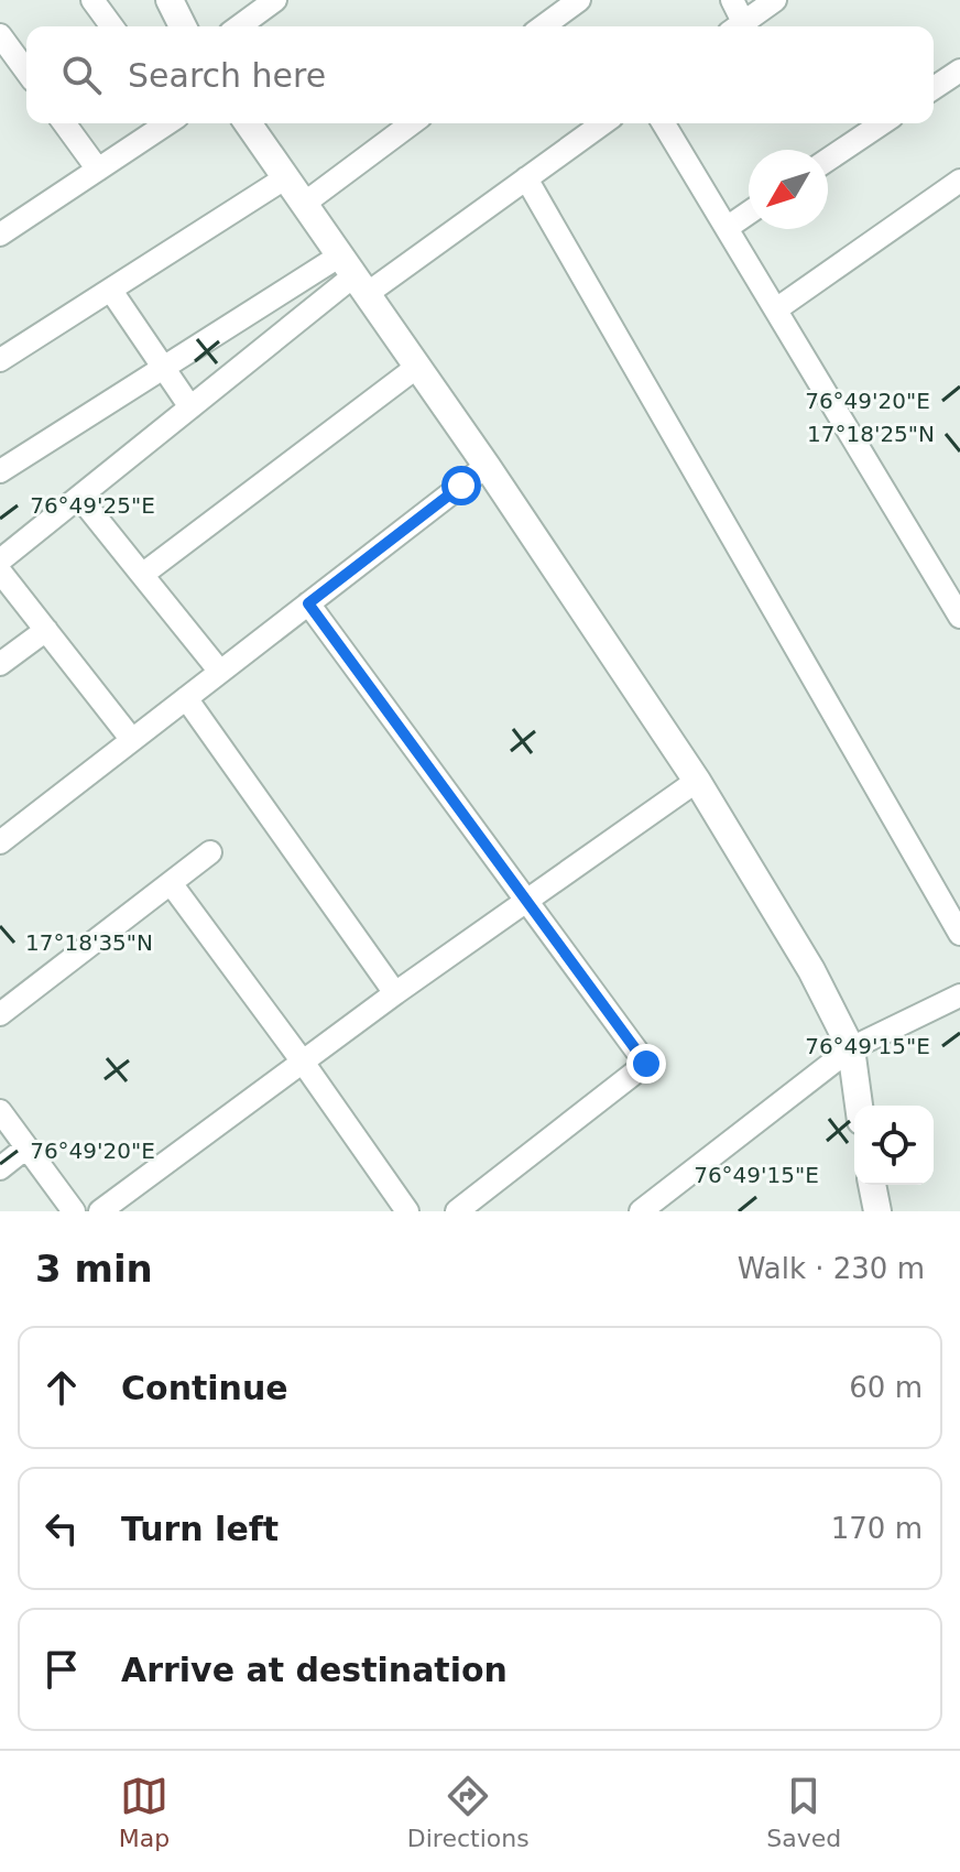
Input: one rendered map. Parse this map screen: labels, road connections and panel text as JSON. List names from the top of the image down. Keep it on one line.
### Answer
{"north":"bottom left","page":{"search":"Search here","heading":["3 min","Walk · 230 m"],"list":[["Continue","60 m"],["Turn left","170 m"],"Arrive at destination"],"nav":["Map","Directions","Saved"]},"coordinates":["76°49'20\"E","17°18'25\"N","76°49'25\"E","17°18'35\"N","76°49'15\"E"]}
